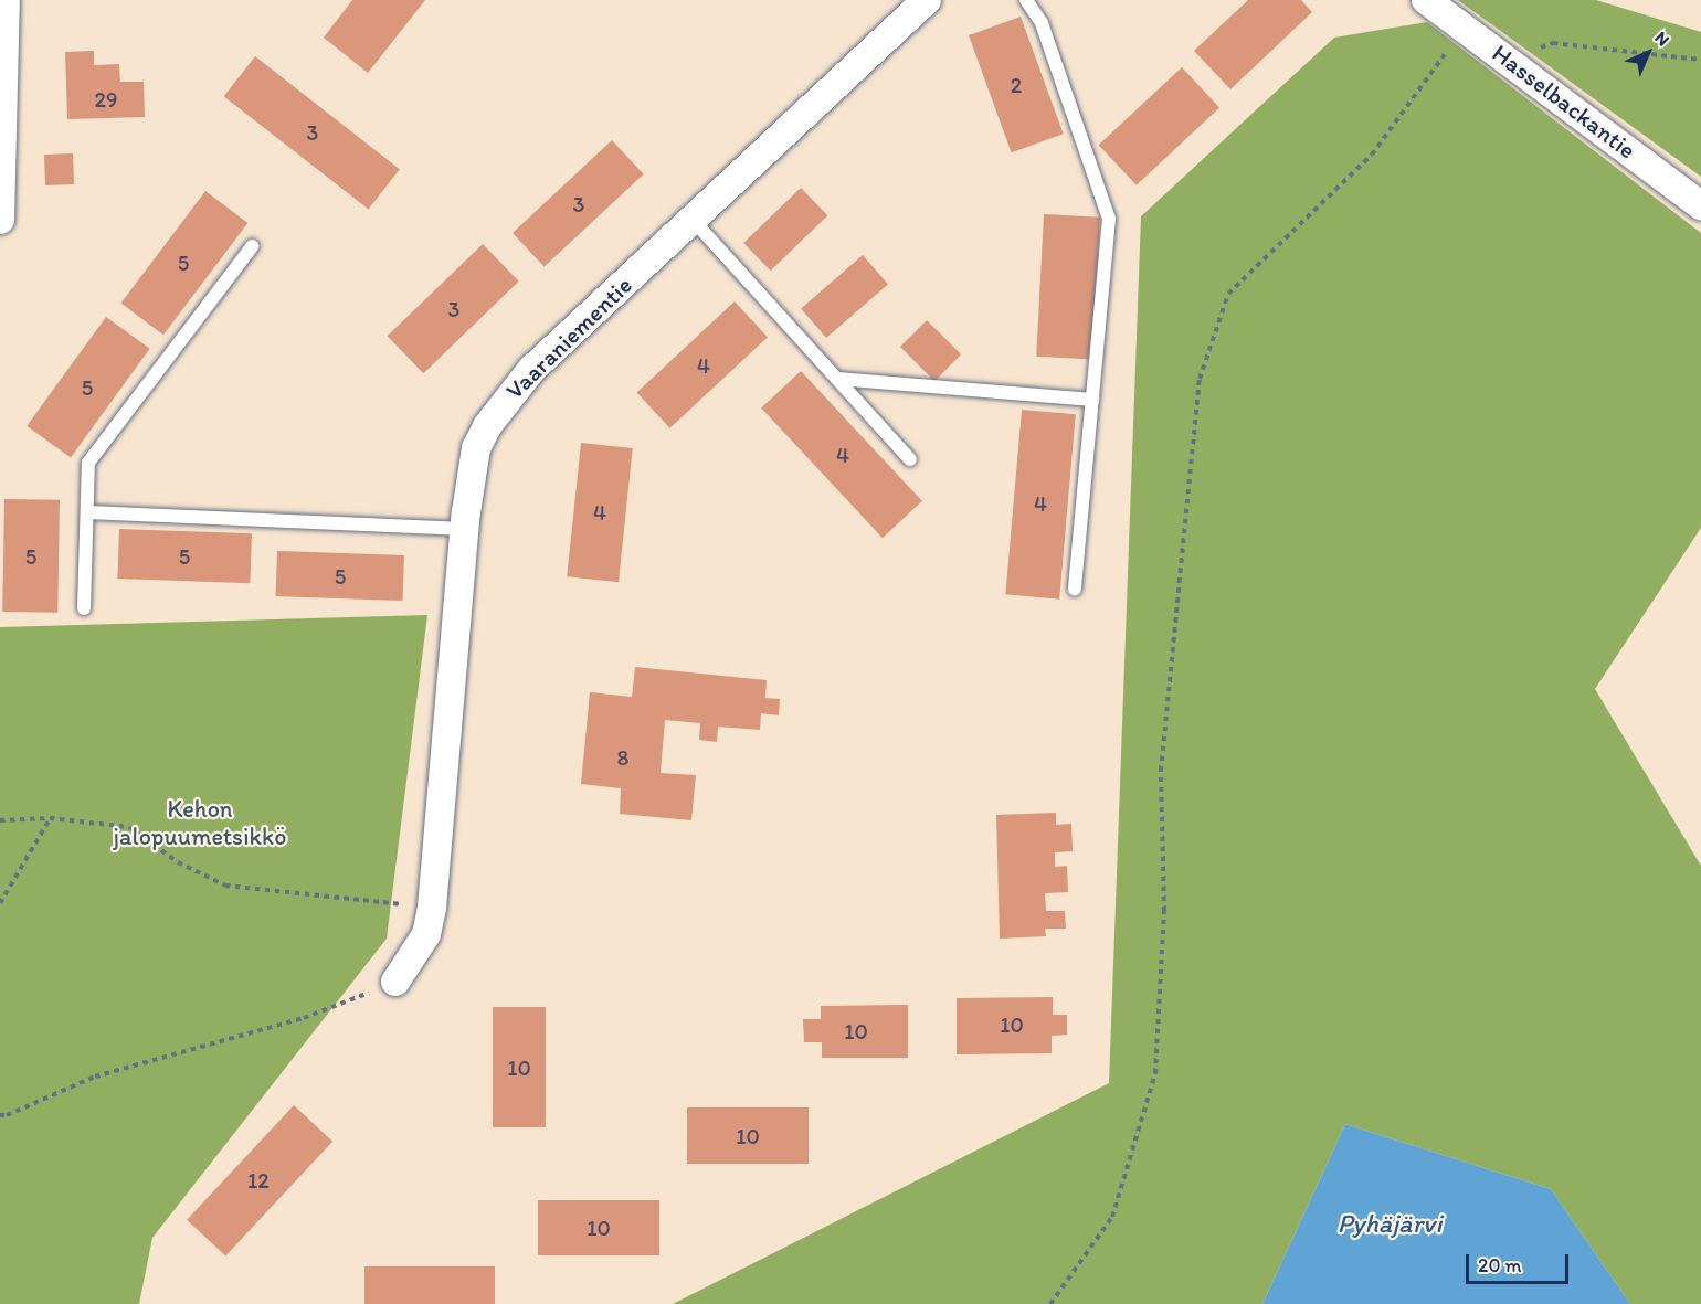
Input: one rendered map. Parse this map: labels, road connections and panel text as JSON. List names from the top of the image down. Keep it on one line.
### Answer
{"streets":{"street":["Hasselbackantie","Vaaraniementie"]},"water":["Pyhäjärvi"],"parks":["Kehon jalopuumetsikkö"],"house_numbers":["2","29","3","3","5","3","4","5","4","4","4","5","5","5","8","10","10","10","10","12","10"],"scale_bar":"20 m","north":"top right"}
